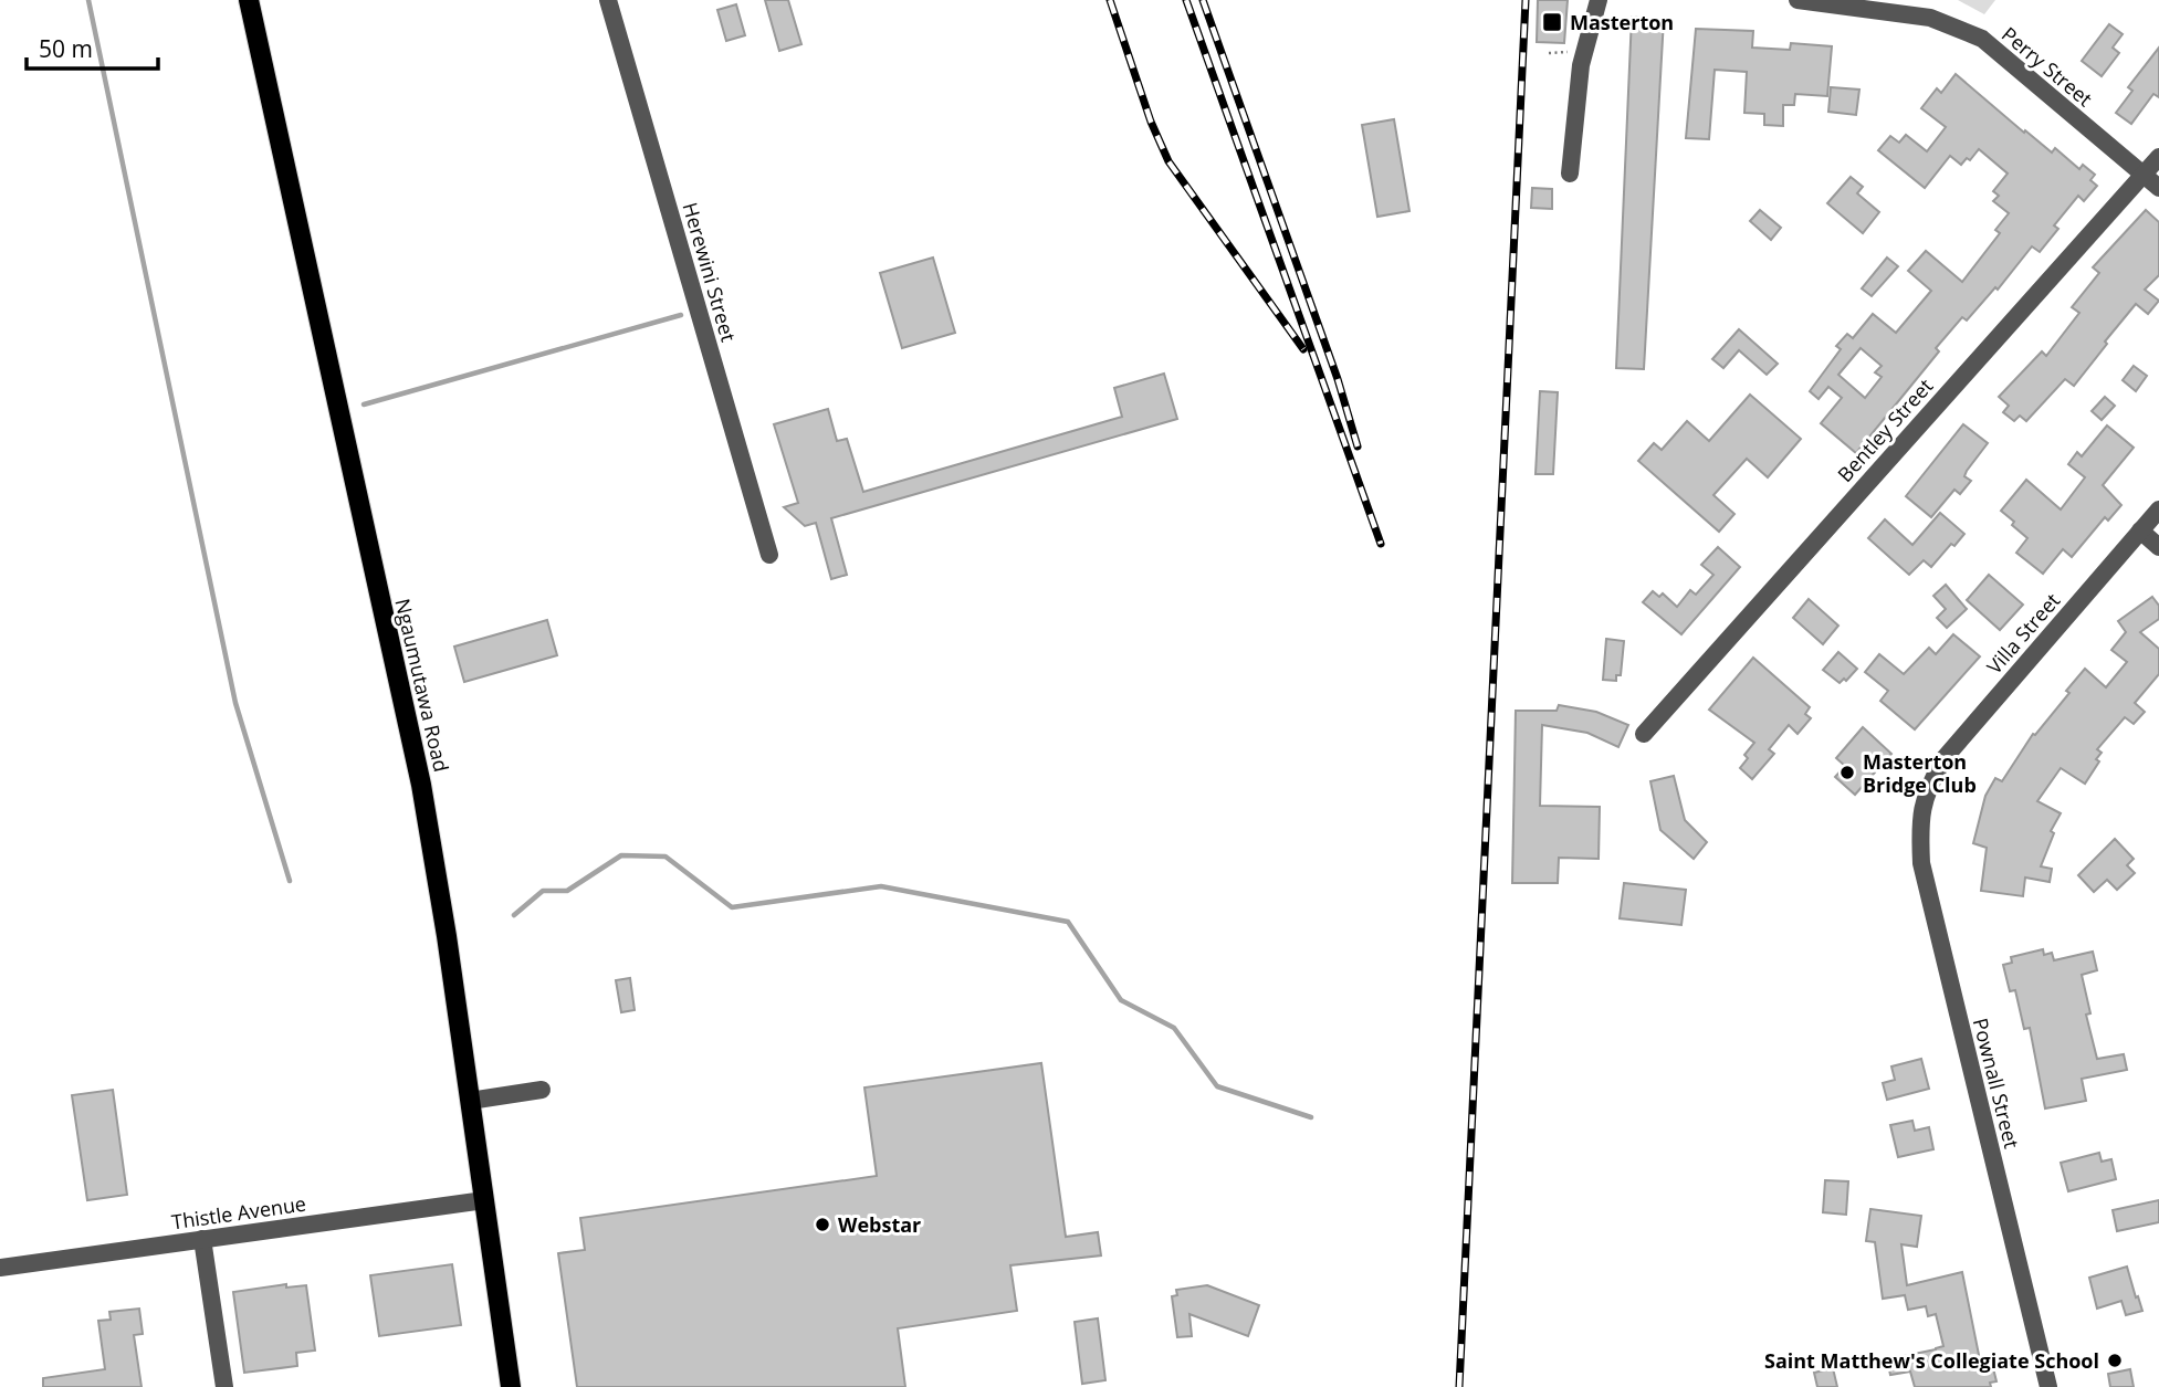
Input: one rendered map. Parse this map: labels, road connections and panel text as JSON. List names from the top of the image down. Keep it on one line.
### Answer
{"streets":{"main road":["Ngaumutawa Road"],"street":["Perry Street","Herewini Street","Bentley Street","Villa Street","Pownall Street","Thistle Avenue"]},"crossings":[["Perry Street","Bentley Street"],["Villa Street","Pownall Street"],["Ngaumutawa Road","Thistle Avenue"]],"places":{"transit":["Masterton"],"other":["Masterton Bridge Club","Webstar","Saint Matthew's Collegiate School"]},"scale_bar":"50 m"}
